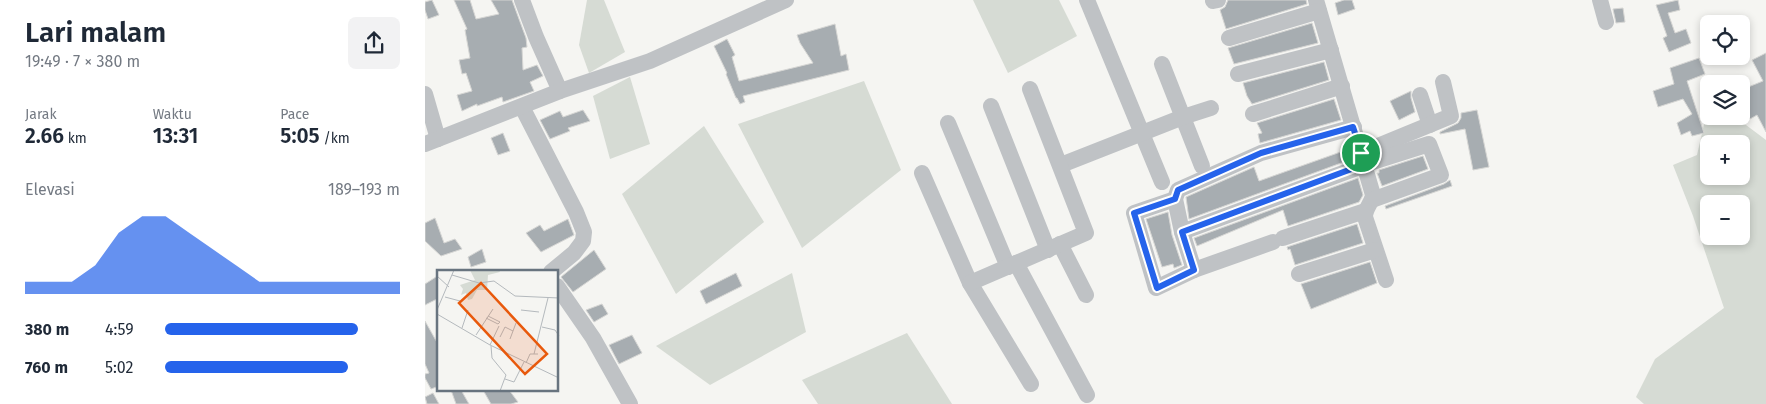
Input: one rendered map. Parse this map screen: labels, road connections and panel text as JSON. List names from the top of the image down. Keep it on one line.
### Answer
{"page":{"heading":["Lari malam","19:49 · 7 × 380 m"],"map_buttons":["+","−"],"stats":[["Jarak","2.66 km"],["Waktu","13:31"],["Pace","5:05 /km"]],"chart":["Elevasi","189–193 m"],"list":[{"name":"380 m","note":"4:59"},{"name":"760 m","note":"5:02"}]}}
